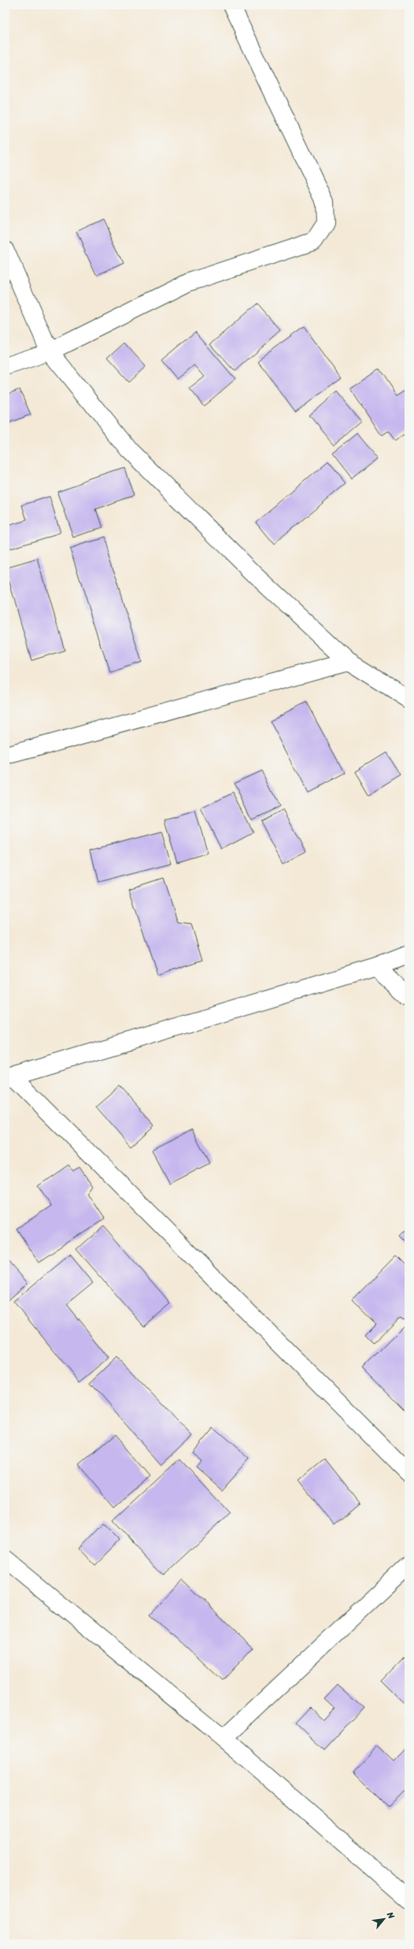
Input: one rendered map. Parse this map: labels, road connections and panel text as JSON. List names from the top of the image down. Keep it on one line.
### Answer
{"north":"top right"}
